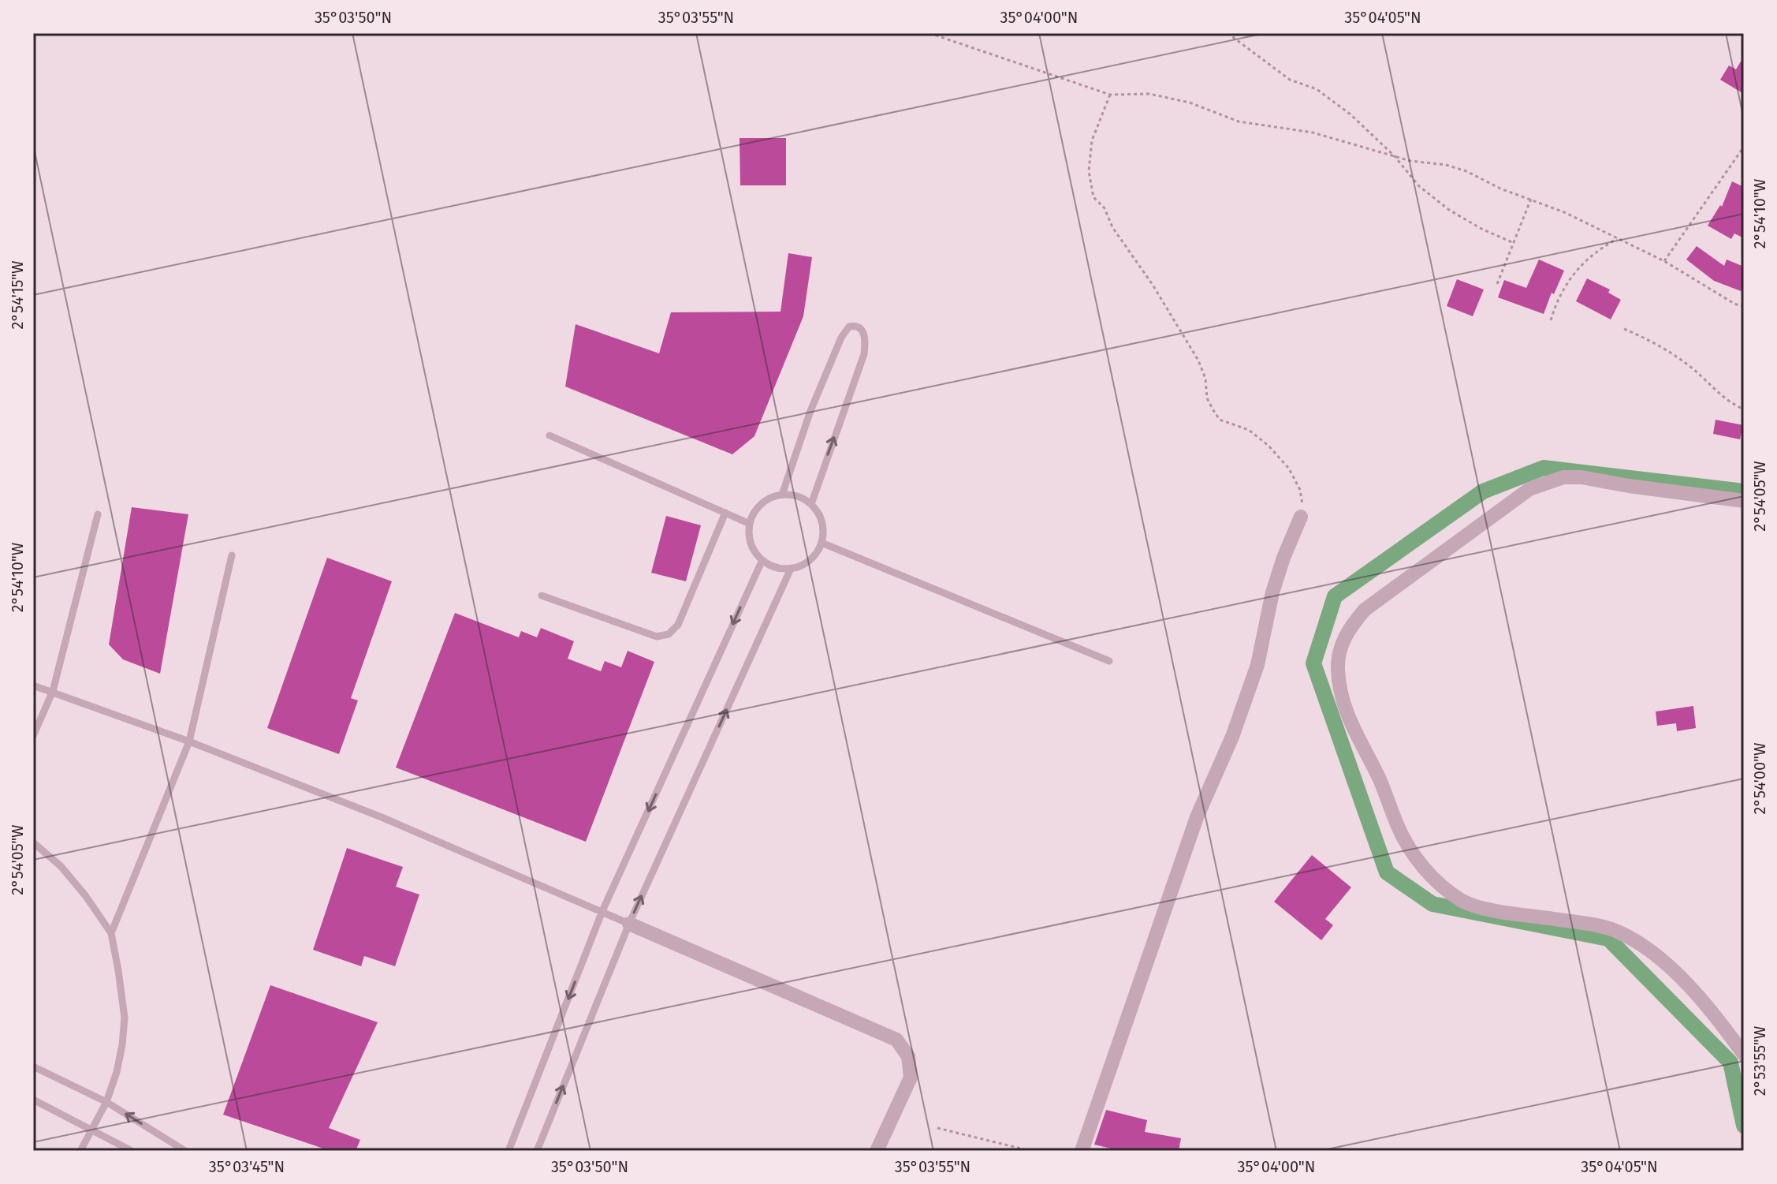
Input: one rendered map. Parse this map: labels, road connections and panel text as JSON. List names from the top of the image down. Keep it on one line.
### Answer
{"coordinates":["35°03'50\"N","35°03'55\"N","35°04'00\"N","35°04'05\"N","2°54'10\"W","2°54'15\"W","2°54'05\"W","2°54'00\"W","2°53'55\"W","35°03'45\"N"]}
